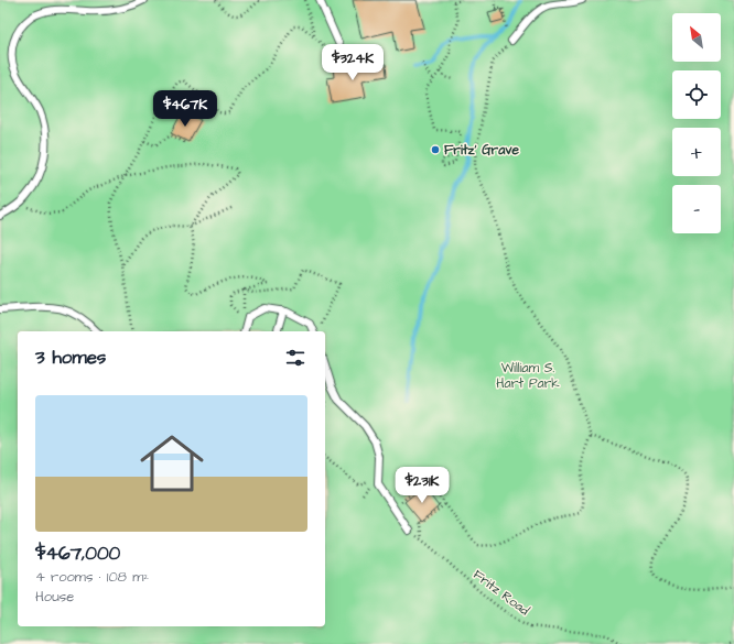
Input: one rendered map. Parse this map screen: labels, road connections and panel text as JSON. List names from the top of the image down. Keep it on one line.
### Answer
{"streets":{"path":["Fritz Road"]},"parks":["William S. Hart Park"],"places":["Fritz' Grave"],"north":"top left","page":{"map_buttons":["+","−"],"price":["$324K","$467K","$231K"],"heading":"3 homes","list":[{"name":"$467,000","note":"4 rooms · 108 m² · House"}]}}
